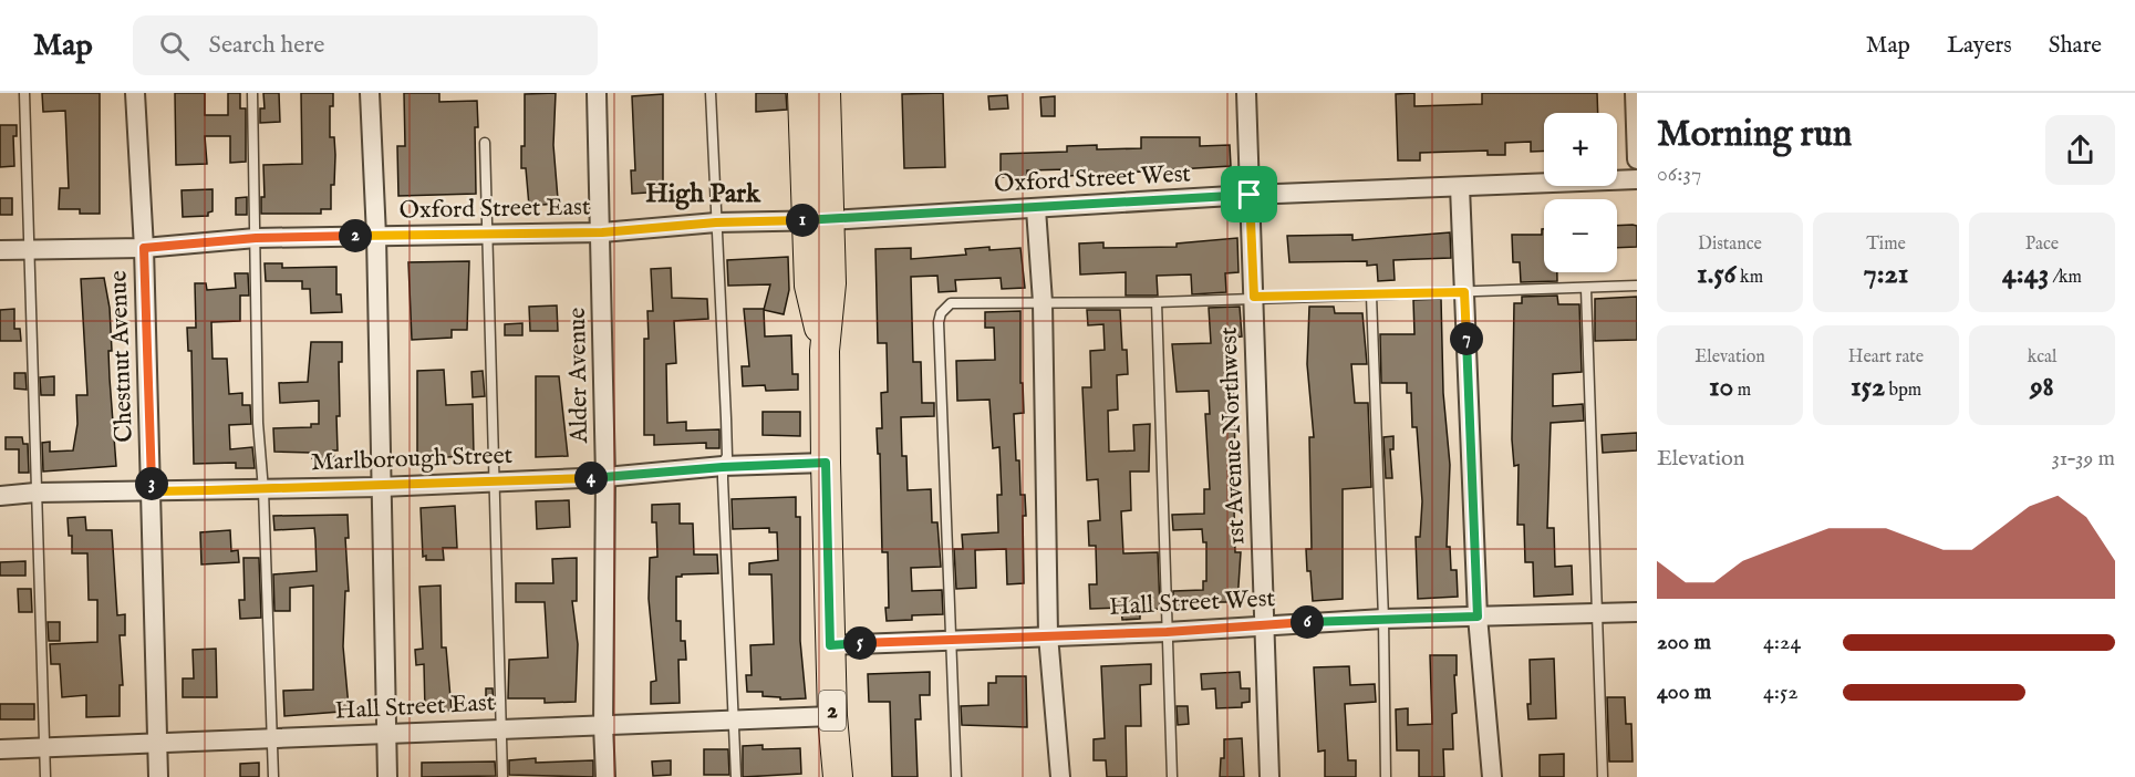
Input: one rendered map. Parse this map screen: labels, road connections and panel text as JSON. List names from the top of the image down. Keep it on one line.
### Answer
{"streets":{"main road":["2"],"street":["Oxford Street West","Oxford Street East","Chestnut Avenue","Alder Avenue","1st Avenue Northwest","Marlborough Street","Hall Street West","Hall Street East"]},"crossings":[["Oxford Street West","Oxford Street East"],["Oxford Street West","1st Avenue Northwest"],["Oxford Street West","2"],["Oxford Street East","Chestnut Avenue"],["Oxford Street East","Alder Avenue"],["Oxford Street East","2"],["Chestnut Avenue","Marlborough Street"],["Chestnut Avenue","Hall Street East"],["Alder Avenue","Marlborough Street"],["Alder Avenue","Hall Street East"],["1st Avenue Northwest","Hall Street West"],["Marlborough Street","2"],["Hall Street West","2"],["Hall Street East","2"]],"districts":["High Park"],"page":{"header":"Map","search":"Search here","nav":["Map","Layers","Share"],"heading":["Morning run","06:37"],"map_buttons":["+","−"],"pins":["1","2","7","4","3","6","5"],"stats":[["Distance","1.56 km"],["Time","7:21"],["Pace","4:43 /km"],["Elevation","10 m"],["Heart rate","152 bpm"],["kcal","98"]],"chart":["Elevation","31–39 m"],"list":[{"name":"200 m","note":"4:24"},{"name":"400 m","note":"4:52"}]}}
